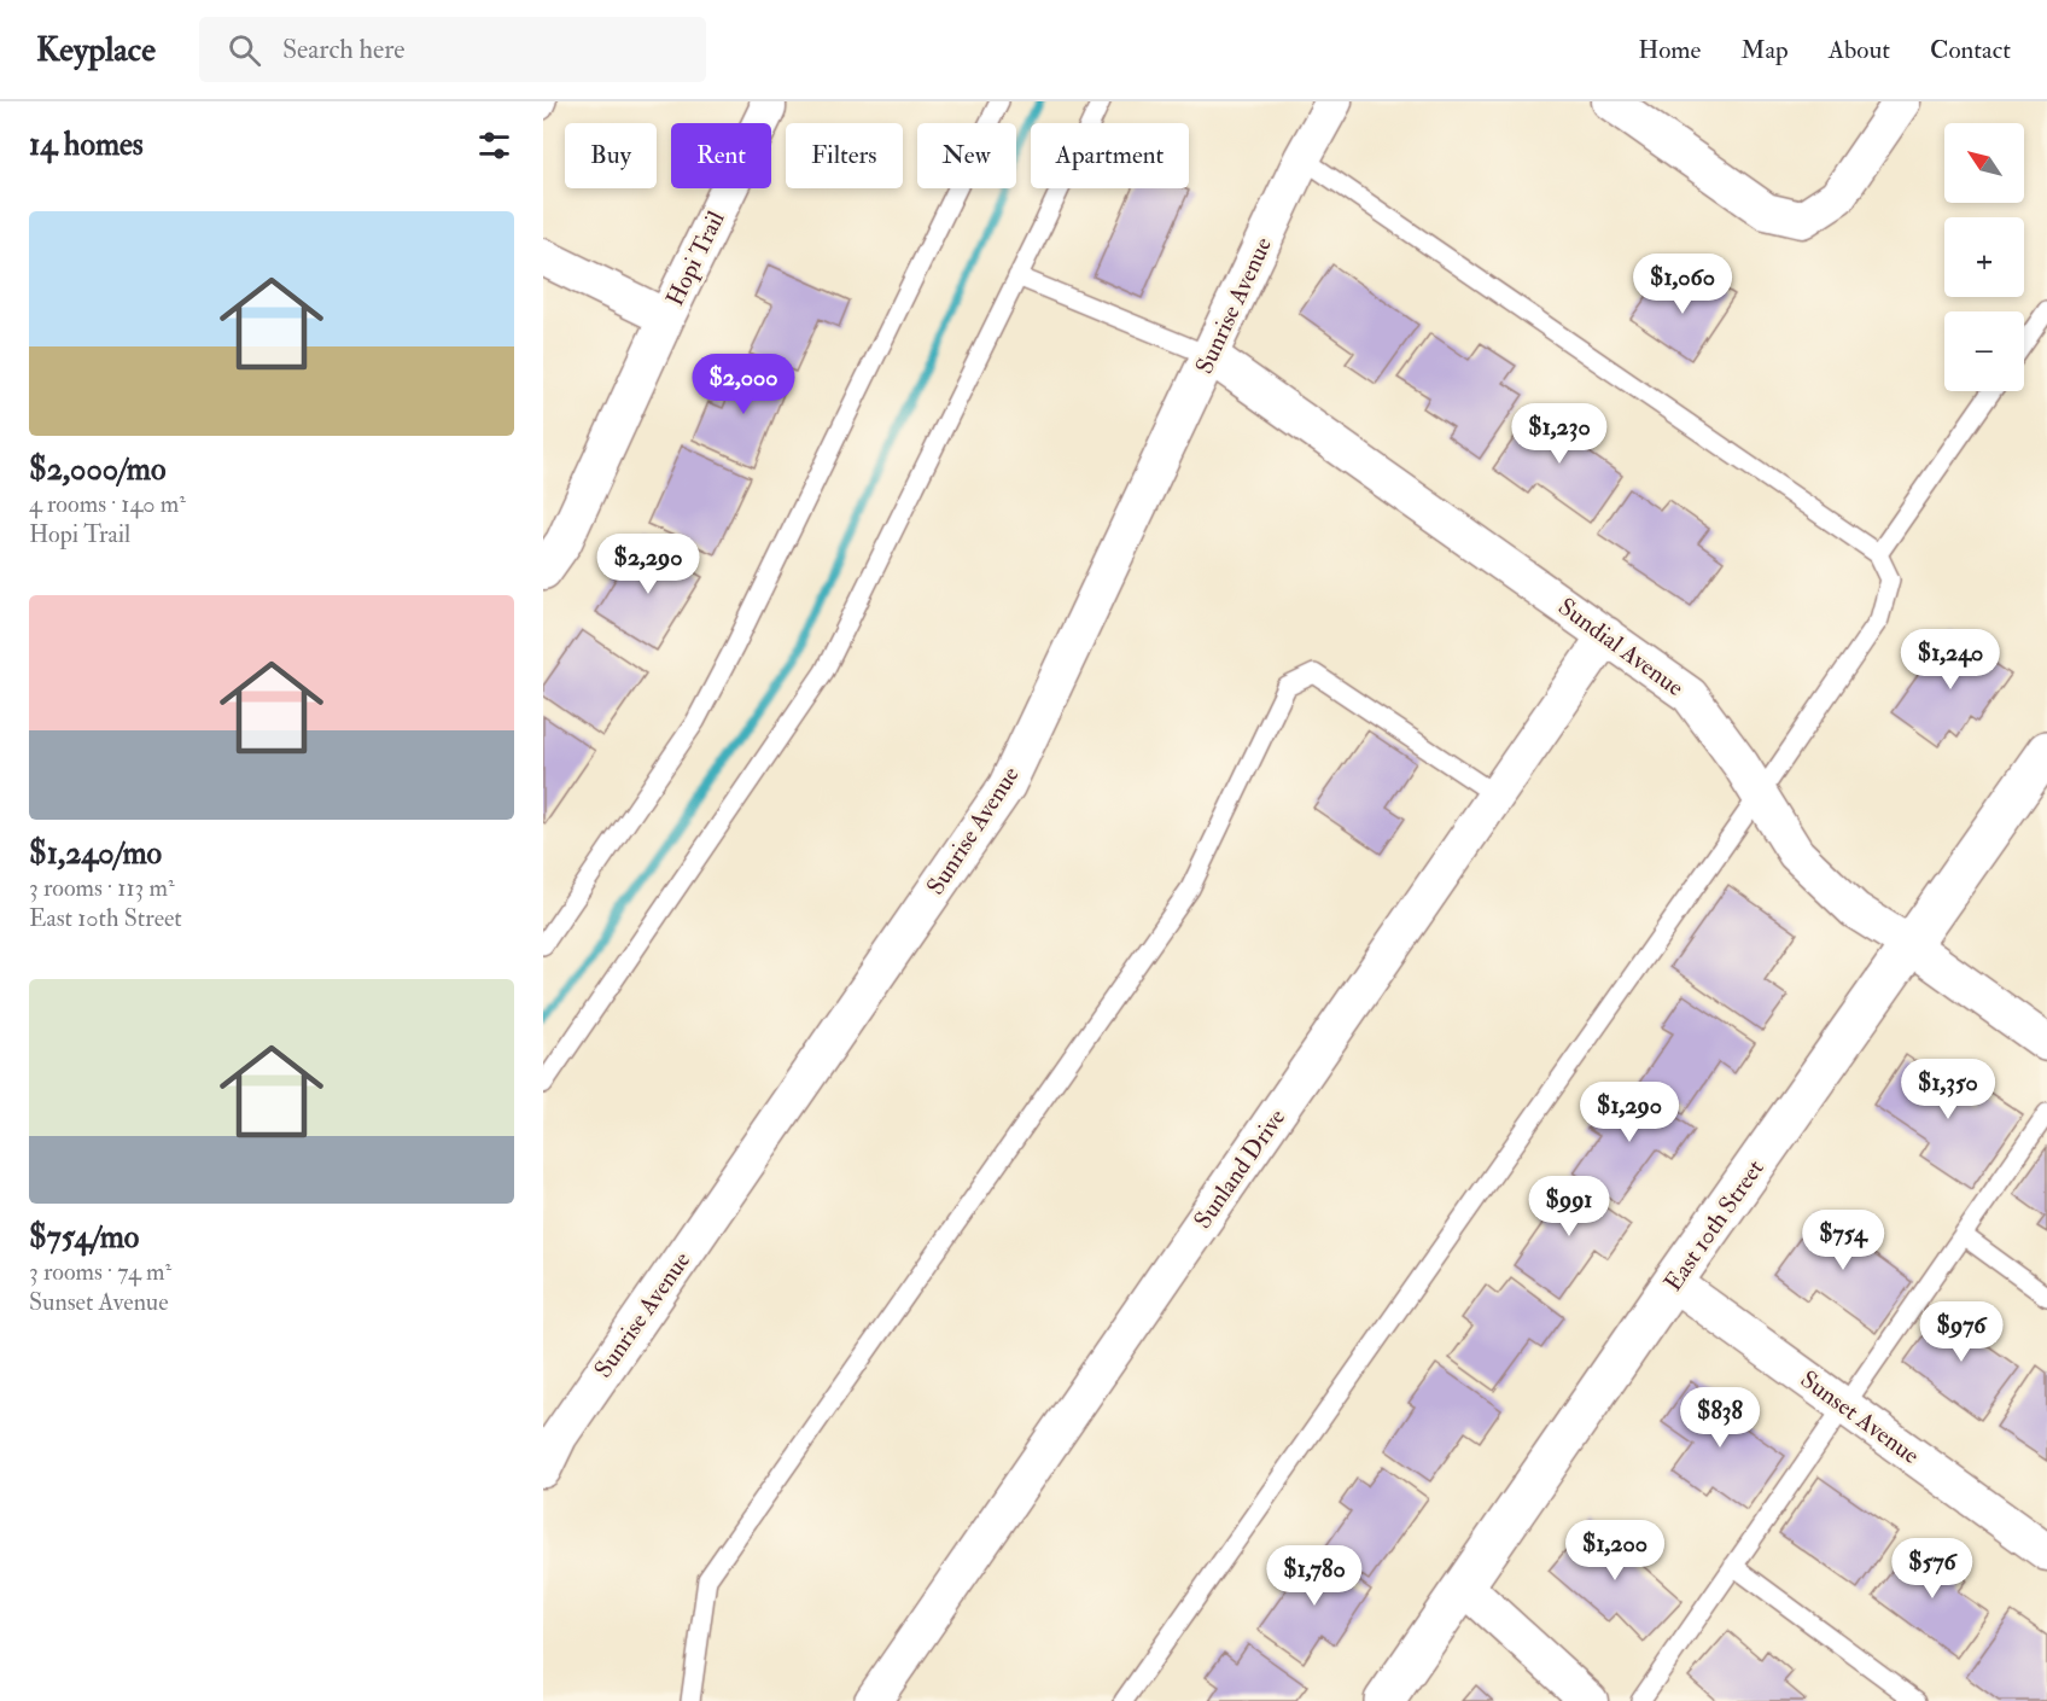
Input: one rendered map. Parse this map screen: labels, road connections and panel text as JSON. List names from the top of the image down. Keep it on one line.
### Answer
{"streets":{"street":["Hopi Trail","Sunrise Avenue","Sundial Avenue","Sunland Drive","East 10th Street","Sunset Avenue"]},"crossings":[["Sunrise Avenue","Sundial Avenue"],["Sundial Avenue","Sunland Drive"],["Sundial Avenue","East 10th Street"],["East 10th Street","Sunset Avenue"]],"north":"top left","page":{"header":"Keyplace","search":"Search here","nav":["Home","Map","About","Contact"],"heading":"14 homes","map_buttons":["+","−"],"chip":["Buy","Rent","Filters","New","Apartment"],"list":[{"name":"$2,000/mo","note":"4 rooms · 140 m² · Hopi Trail"},{"name":"$1,240/mo","note":"3 rooms · 113 m² · East 10th Street"},{"name":"$754/mo","note":"3 rooms · 74 m² · Sunset Avenue"}],"price":["$1,060","$2,000","$1,230","$2,290","$1,240","$1,350","$1,290","$991","$754","$976","$838","$1,200","$576","$1,780"]}}
